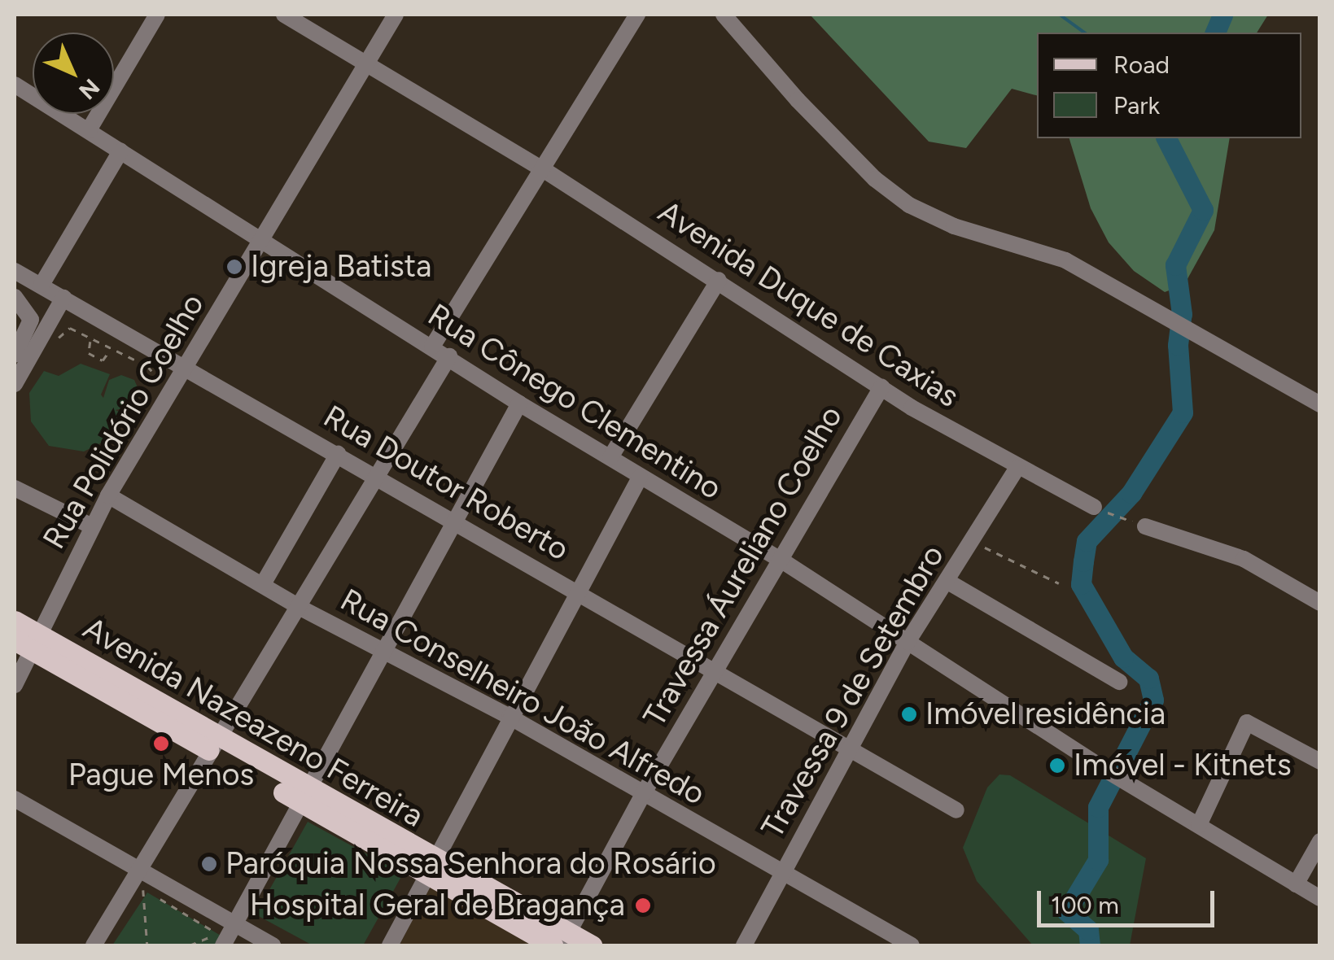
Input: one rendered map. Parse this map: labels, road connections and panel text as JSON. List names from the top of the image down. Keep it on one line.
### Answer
{"streets":{"main road":["Avenida Nazeazeno Ferreira"],"street":["Avenida Duque de Caxias","Rua Cônego Clementino","Rua Polidório Coelho","Rua Doutor Roberto","Travessa Áureliano Coelho","Travessa 9 de Setembro","Rua Conselheiro João Alfredo"]},"crossings":[["Avenida Duque de Caxias","Rua Polidório Coelho"],["Avenida Duque de Caxias","Travessa Áureliano Coelho"],["Avenida Duque de Caxias","Travessa 9 de Setembro"],["Rua Cônego Clementino","Rua Polidório Coelho"],["Rua Cônego Clementino","Travessa Áureliano Coelho"],["Rua Cônego Clementino","Travessa 9 de Setembro"],["Rua Polidório Coelho","Rua Doutor Roberto"],["Rua Polidório Coelho","Rua Conselheiro João Alfredo"],["Rua Polidório Coelho","Avenida Nazeazeno Ferreira"],["Rua Doutor Roberto","Travessa Áureliano Coelho"],["Rua Doutor Roberto","Travessa 9 de Setembro"],["Travessa Áureliano Coelho","Rua Conselheiro João Alfredo"],["Travessa Áureliano Coelho","Avenida Nazeazeno Ferreira"],["Travessa 9 de Setembro","Rua Conselheiro João Alfredo"]],"places":["Igreja Batista","Imóvel residência","Pague Menos","Imóvel - Kitnets","Paróquia Nossa Senhora do Rosário","Hospital Geral de Bragança"],"legend":["Road","Park"],"scale_bar":"100 m","north":"bottom right"}
